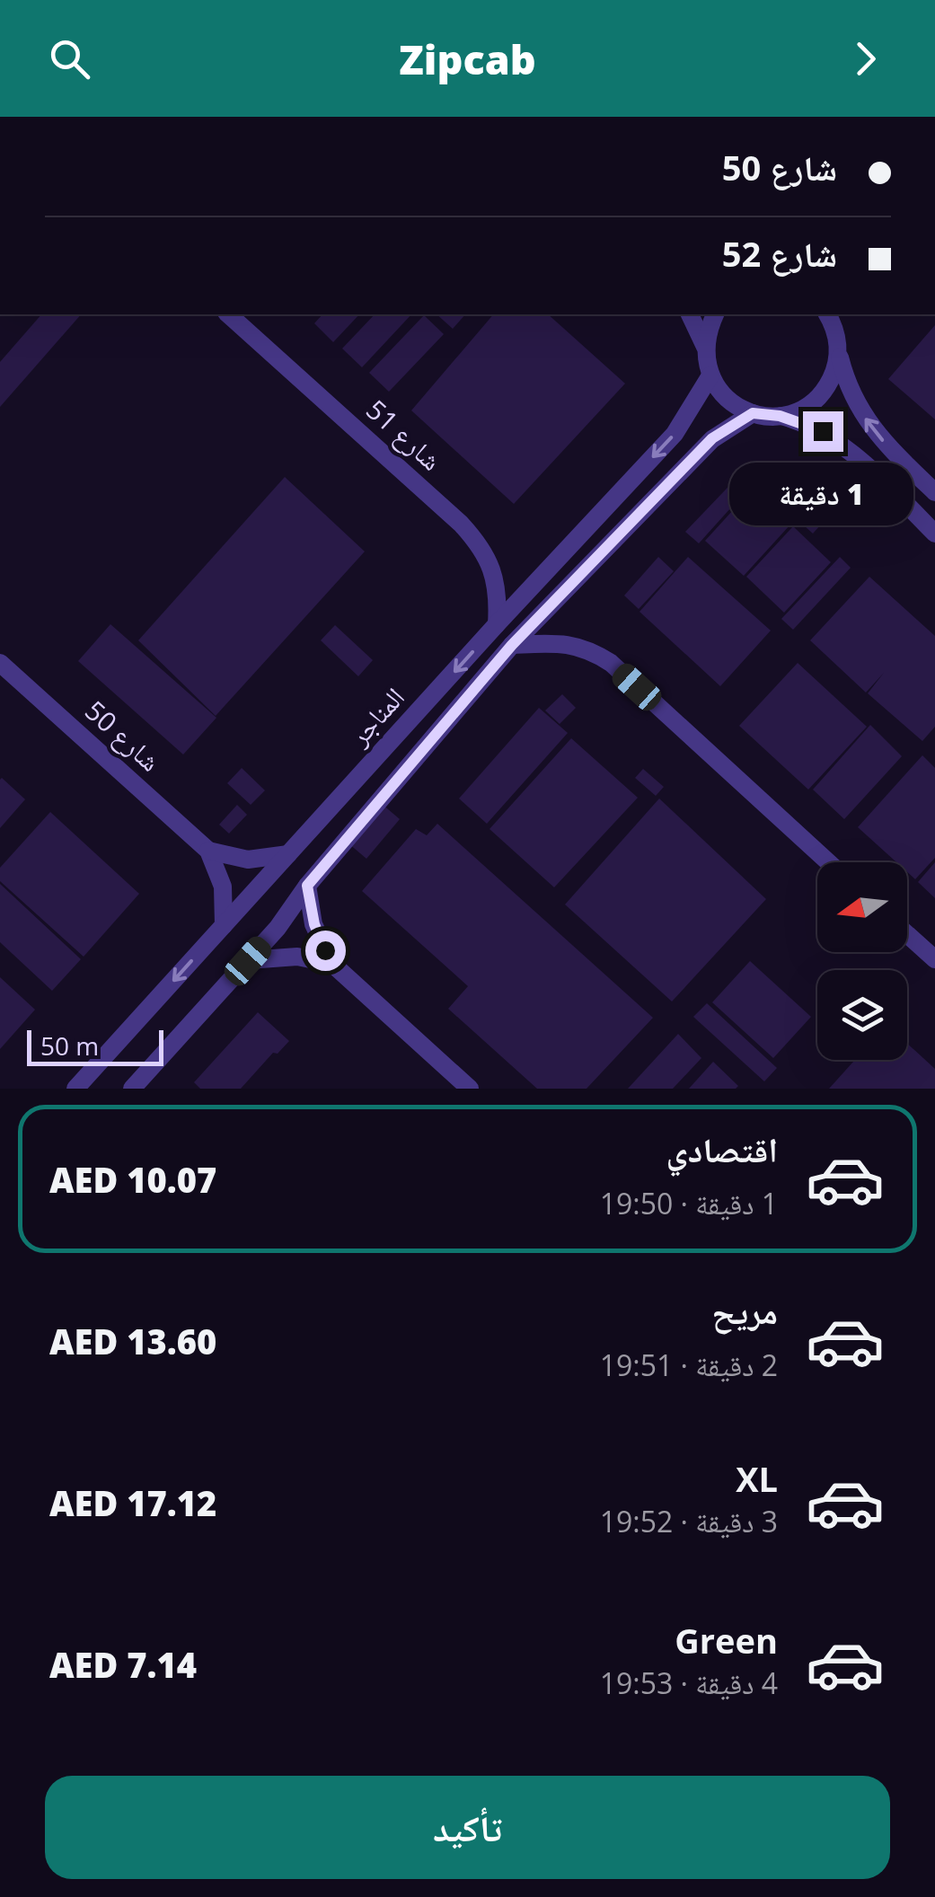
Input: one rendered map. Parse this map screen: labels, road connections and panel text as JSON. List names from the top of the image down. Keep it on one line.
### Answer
{"streets":{"street":["شارع 51","المناجر","شارع 50"]},"crossings":[["شارع 51","المناجر"],["المناجر","شارع 50"]],"scale_bar":"50 m","north":"left","page":{"header":"Zipcab","banner":["شارع 50","شارع 52"],"bubble":"1 دقيقة","scale":"50 m","list":[{"name":"اقتصادي","note":"1 دقيقة · 19:50","value":"AED 10.07"},{"name":"مريح","note":"2 دقيقة · 19:51","value":"AED 13.60"},{"name":"XL","note":"3 دقيقة · 19:52","value":"AED 17.12"},{"name":"Green","note":"4 دقيقة · 19:53","value":"AED 7.14"}],"buttons":"تأكيد"}}
